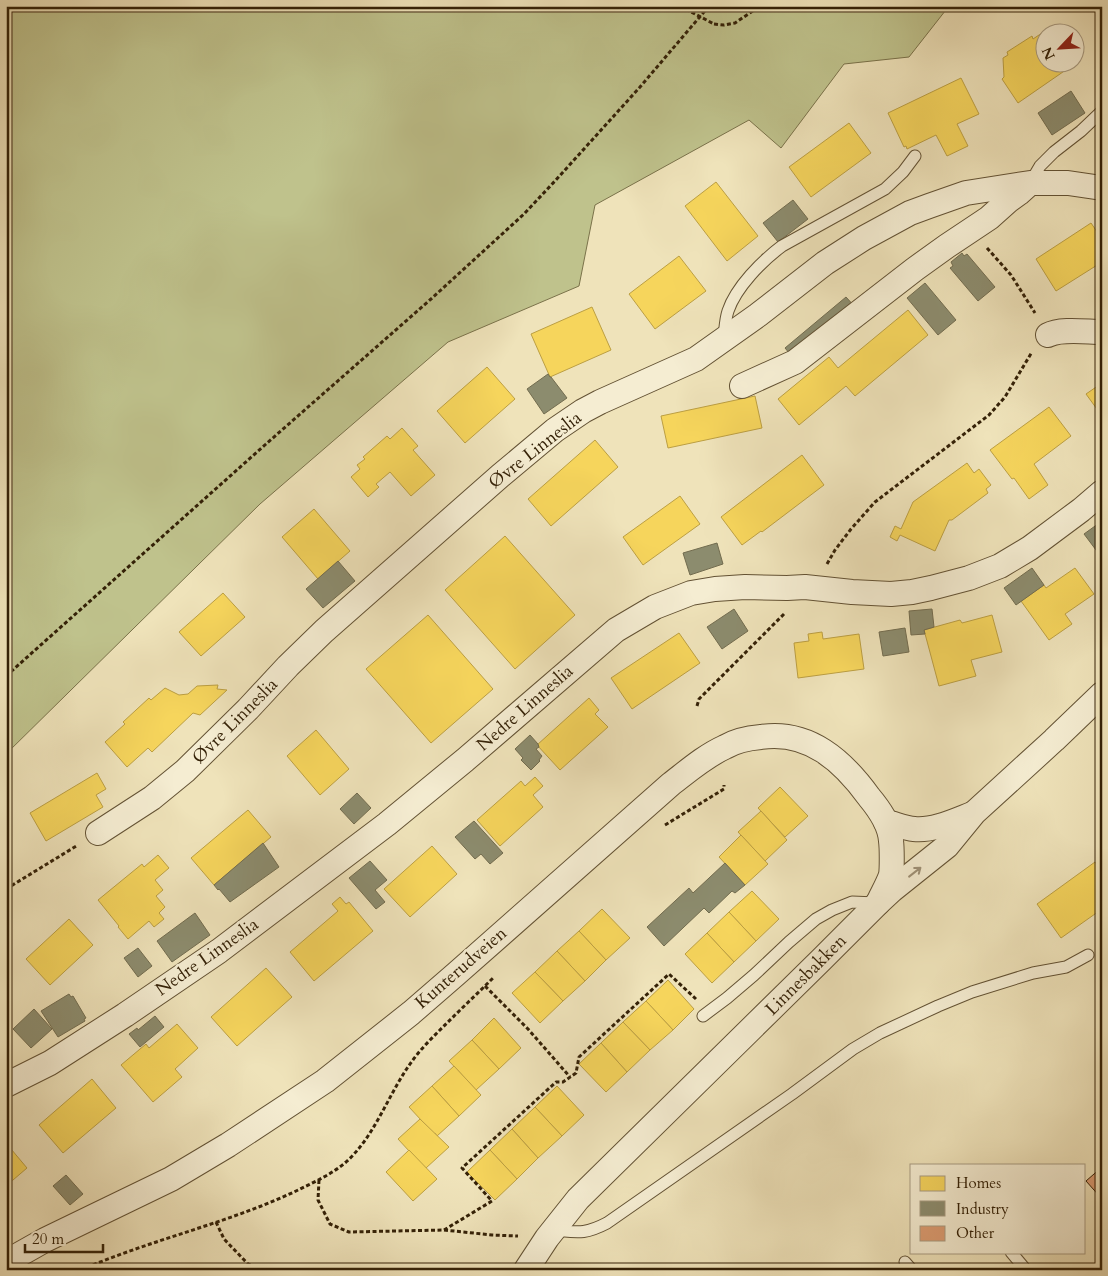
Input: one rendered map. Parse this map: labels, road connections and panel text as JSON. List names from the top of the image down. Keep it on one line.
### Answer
{"streets":{"street":["Øvre Linneslia","Nedre Linneslia","Kunterudveien","Linnesbakken"]},"crossings":[["Kunterudveien","Linnesbakken"]],"legend":["Homes","Industry","Other"],"scale_bar":"20 m","north":"bottom left"}
